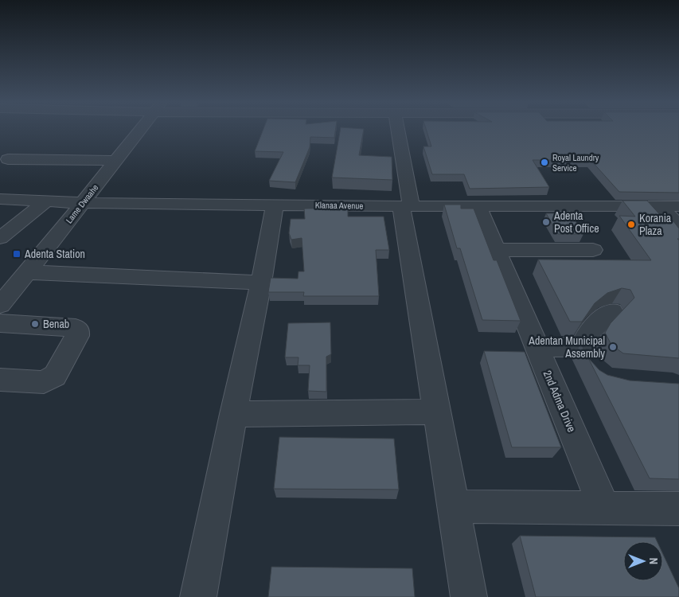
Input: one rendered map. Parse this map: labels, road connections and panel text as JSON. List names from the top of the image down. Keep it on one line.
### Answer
{"streets":{"street":["Lame Dwaahe","Klanaa Avenue","2nd Adma Drive"]},"crossings":[["Lame Dwaahe","Klanaa Avenue"],["Klanaa Avenue","2nd Adma Drive"]],"places":{"other":["Royal Laundry Service","Adenta Post Office","Korania Plaza","Benab","Adentan Municipal Assembly"],"transit":["Adenta Station"]},"north":"right"}
